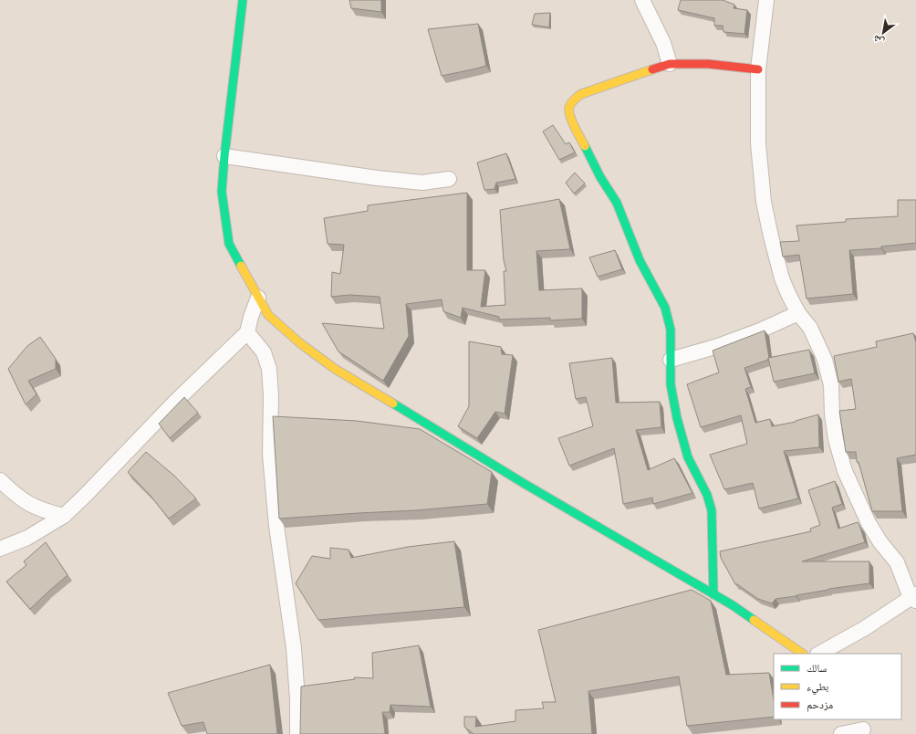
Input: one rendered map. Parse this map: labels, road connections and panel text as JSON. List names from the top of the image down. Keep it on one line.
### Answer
{"legend":["سالك","بطيء","مزدحم"],"north":"bottom left"}
